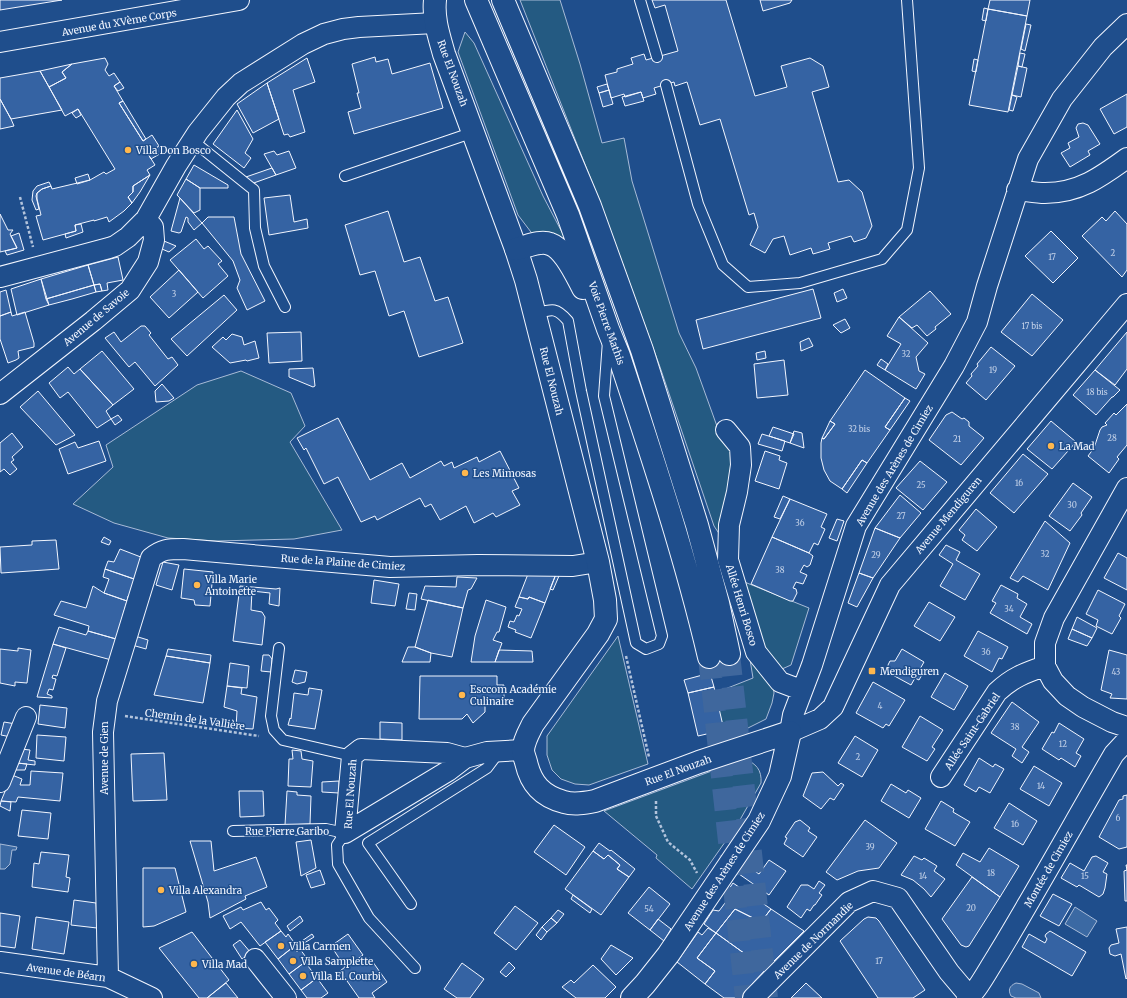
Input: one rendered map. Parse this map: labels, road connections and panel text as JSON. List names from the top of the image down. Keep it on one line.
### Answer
{"streets":{"main road":["Rue El Nouzah","Voie Pierre Mathis","Avenue des Arènes de Cimiez"],"street":["Avenue du XVème Corps","Avenue de Savoie","Avenue Mendiguren","Rue de la Plaine de Cimiez","Allée Henri Bosco","Allée Saint-Gabriel","Avenue de Gien","Montée de Cimiez","Avenue de Normandie","Avenue de Béarn"],"lane":["Rue Pierre Garibo"],"path":["Chemin de la Vallière"]},"crossings":[["Rue El Nouzah","Avenue des Arènes de Cimiez"],["Rue El Nouzah","Avenue Mendiguren"],["Rue El Nouzah","Rue de la Plaine de Cimiez"],["Rue El Nouzah","Rue Pierre Garibo"],["Avenue des Arènes de Cimiez","Avenue Mendiguren"],["Avenue des Arènes de Cimiez","Allée Henri Bosco"],["Rue de la Plaine de Cimiez","Avenue de Gien"],["Chemin de la Vallière","Avenue de Gien"],["Avenue de Gien","Avenue de Béarn"],["Montée de Cimiez","Avenue de Normandie"]],"places":{"other":["Villa Don Bosco","La Mad","Les Mimosas","Villa Marie Antoinette","Esccom Académie Culinaire","Villa Alexandra","Villa Carmen","Villa Samplette","Villa Mad","Villa El. Courbi"],"transit":["Mendiguren"]},"house_numbers":["2","17","3","17 bis","32","19","18 bis","32 bis","28","21","16","25","30","27","36","32","29","38","34","36","43","4","38","12","2","14","6","16","39","18","14","15","20","54","17"]}
